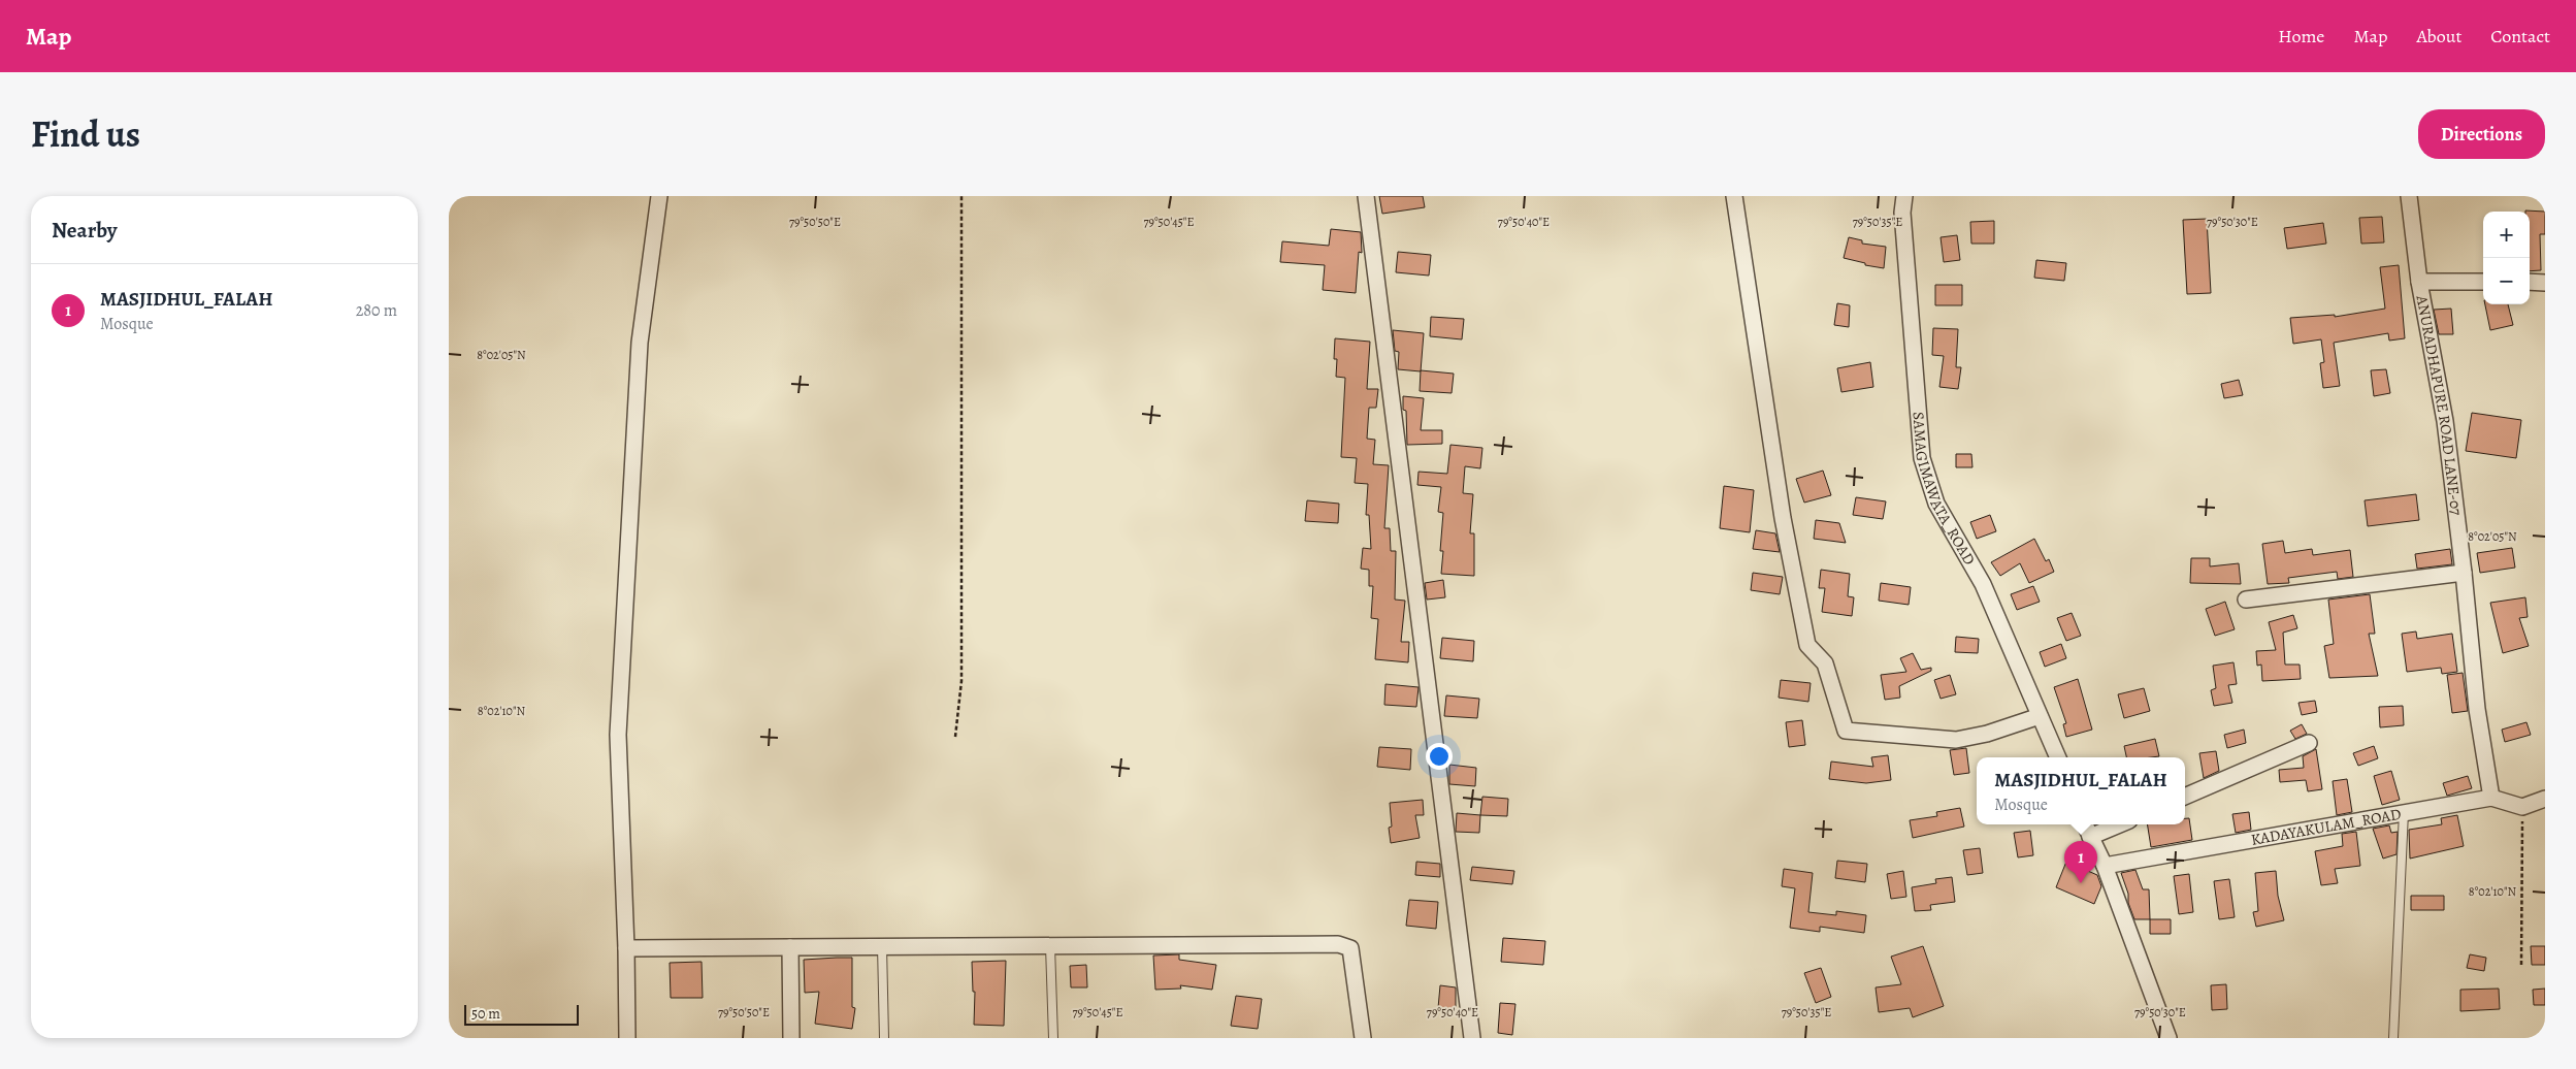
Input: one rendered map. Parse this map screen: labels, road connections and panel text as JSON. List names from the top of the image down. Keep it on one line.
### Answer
{"streets":{"street":["ANURADHAPURE ROAD LANE-07","SAMAGIMAWATA_ROAD","KADAYAKULAM_ROAD"]},"crossings":[["ANURADHAPURE ROAD LANE-07","KADAYAKULAM_ROAD"]],"scale_bar":"50 m","page":{"header":"Map","nav":["Home","Map","About","Contact"],"title":"Find us","buttons":"Directions","heading":"Nearby","map_buttons":["+","−"],"list":[{"mark":"1","name":"MASJIDHUL_FALAH","note":"Mosque","value":"280 m"}],"popup":["MASJIDHUL_FALAH","Mosque"],"pins":"1","scale":"50 m"},"coordinates":["79°50'50\"E","79°50'45\"E","79°50'40\"E","79°50'35\"E","79°50'30\"E","8°02'05\"N","8°02'10\"N"]}
